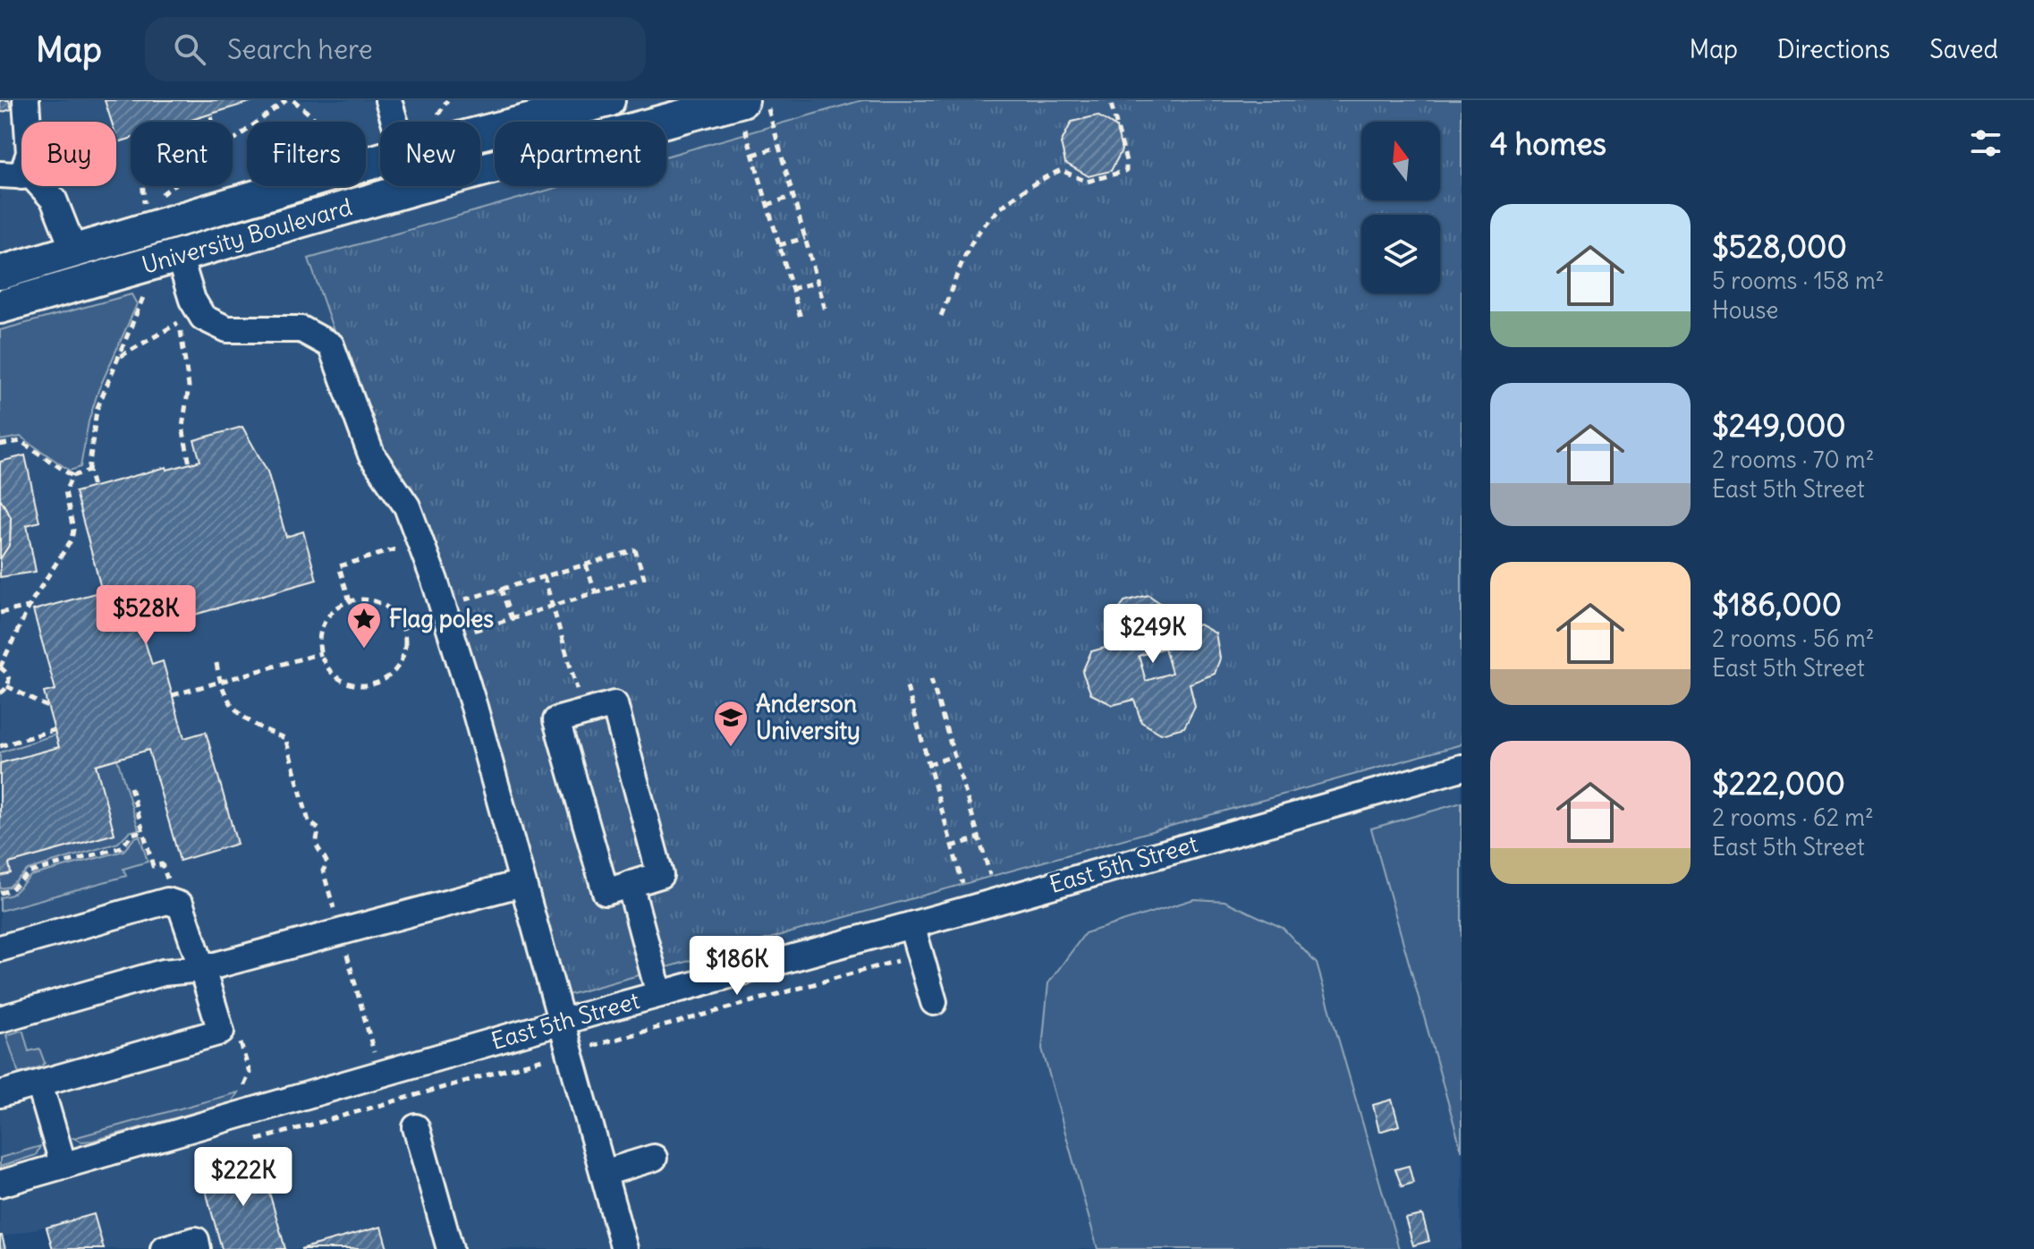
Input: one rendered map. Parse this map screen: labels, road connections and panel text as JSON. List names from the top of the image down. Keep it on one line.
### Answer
{"streets":{"main road":["University Boulevard"],"street":["East 5th Street"]},"places":{"place":["Flag poles"],"school or university":["Anderson University"]},"north":"top","page":{"header":"Map","search":"Search here","nav":["Map","Directions","Saved"],"heading":"4 homes","chip":["Buy","Rent","Filters","New","Apartment"],"list":[{"name":"$528,000","note":"5 rooms · 158 m² · House"},{"name":"$249,000","note":"2 rooms · 70 m² · East 5th Street"},{"name":"$186,000","note":"2 rooms · 56 m² · East 5th Street"},{"name":"$222,000","note":"2 rooms · 62 m² · East 5th Street"}],"price":["$528K","$249K","$186K","$222K"]}}
